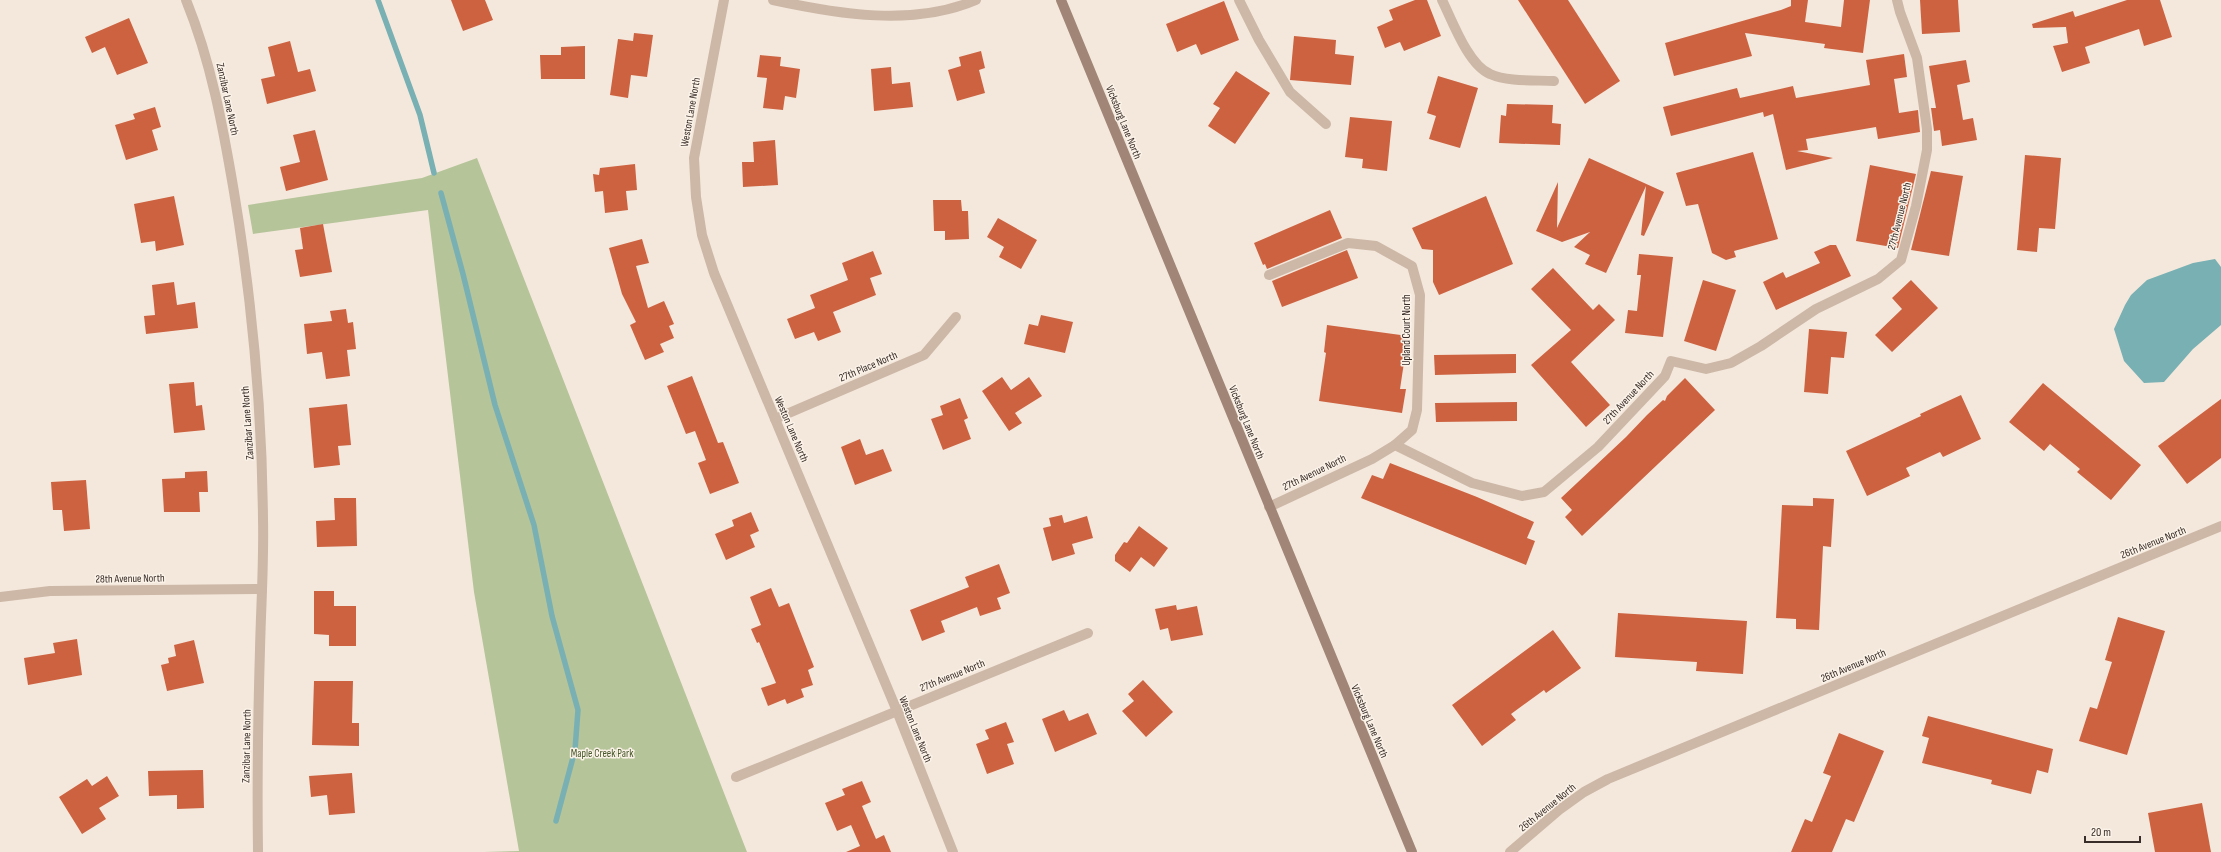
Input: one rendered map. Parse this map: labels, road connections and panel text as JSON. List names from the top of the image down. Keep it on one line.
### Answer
{"streets":{"main road":["Vicksburg Lane North"],"street":["Zanzibar Lane North","Weston Lane North","27th Avenue North","Upland Court North","27th Place North","26th Avenue North","28th Avenue North"]},"crossings":[["Zanzibar Lane North","28th Avenue North"],["Weston Lane North","27th Avenue North"],["Weston Lane North","27th Place North"],["Vicksburg Lane North","27th Avenue North"],["27th Avenue North","Upland Court North"]],"parks":["Maple Creek Park"],"scale_bar":"20 m"}
